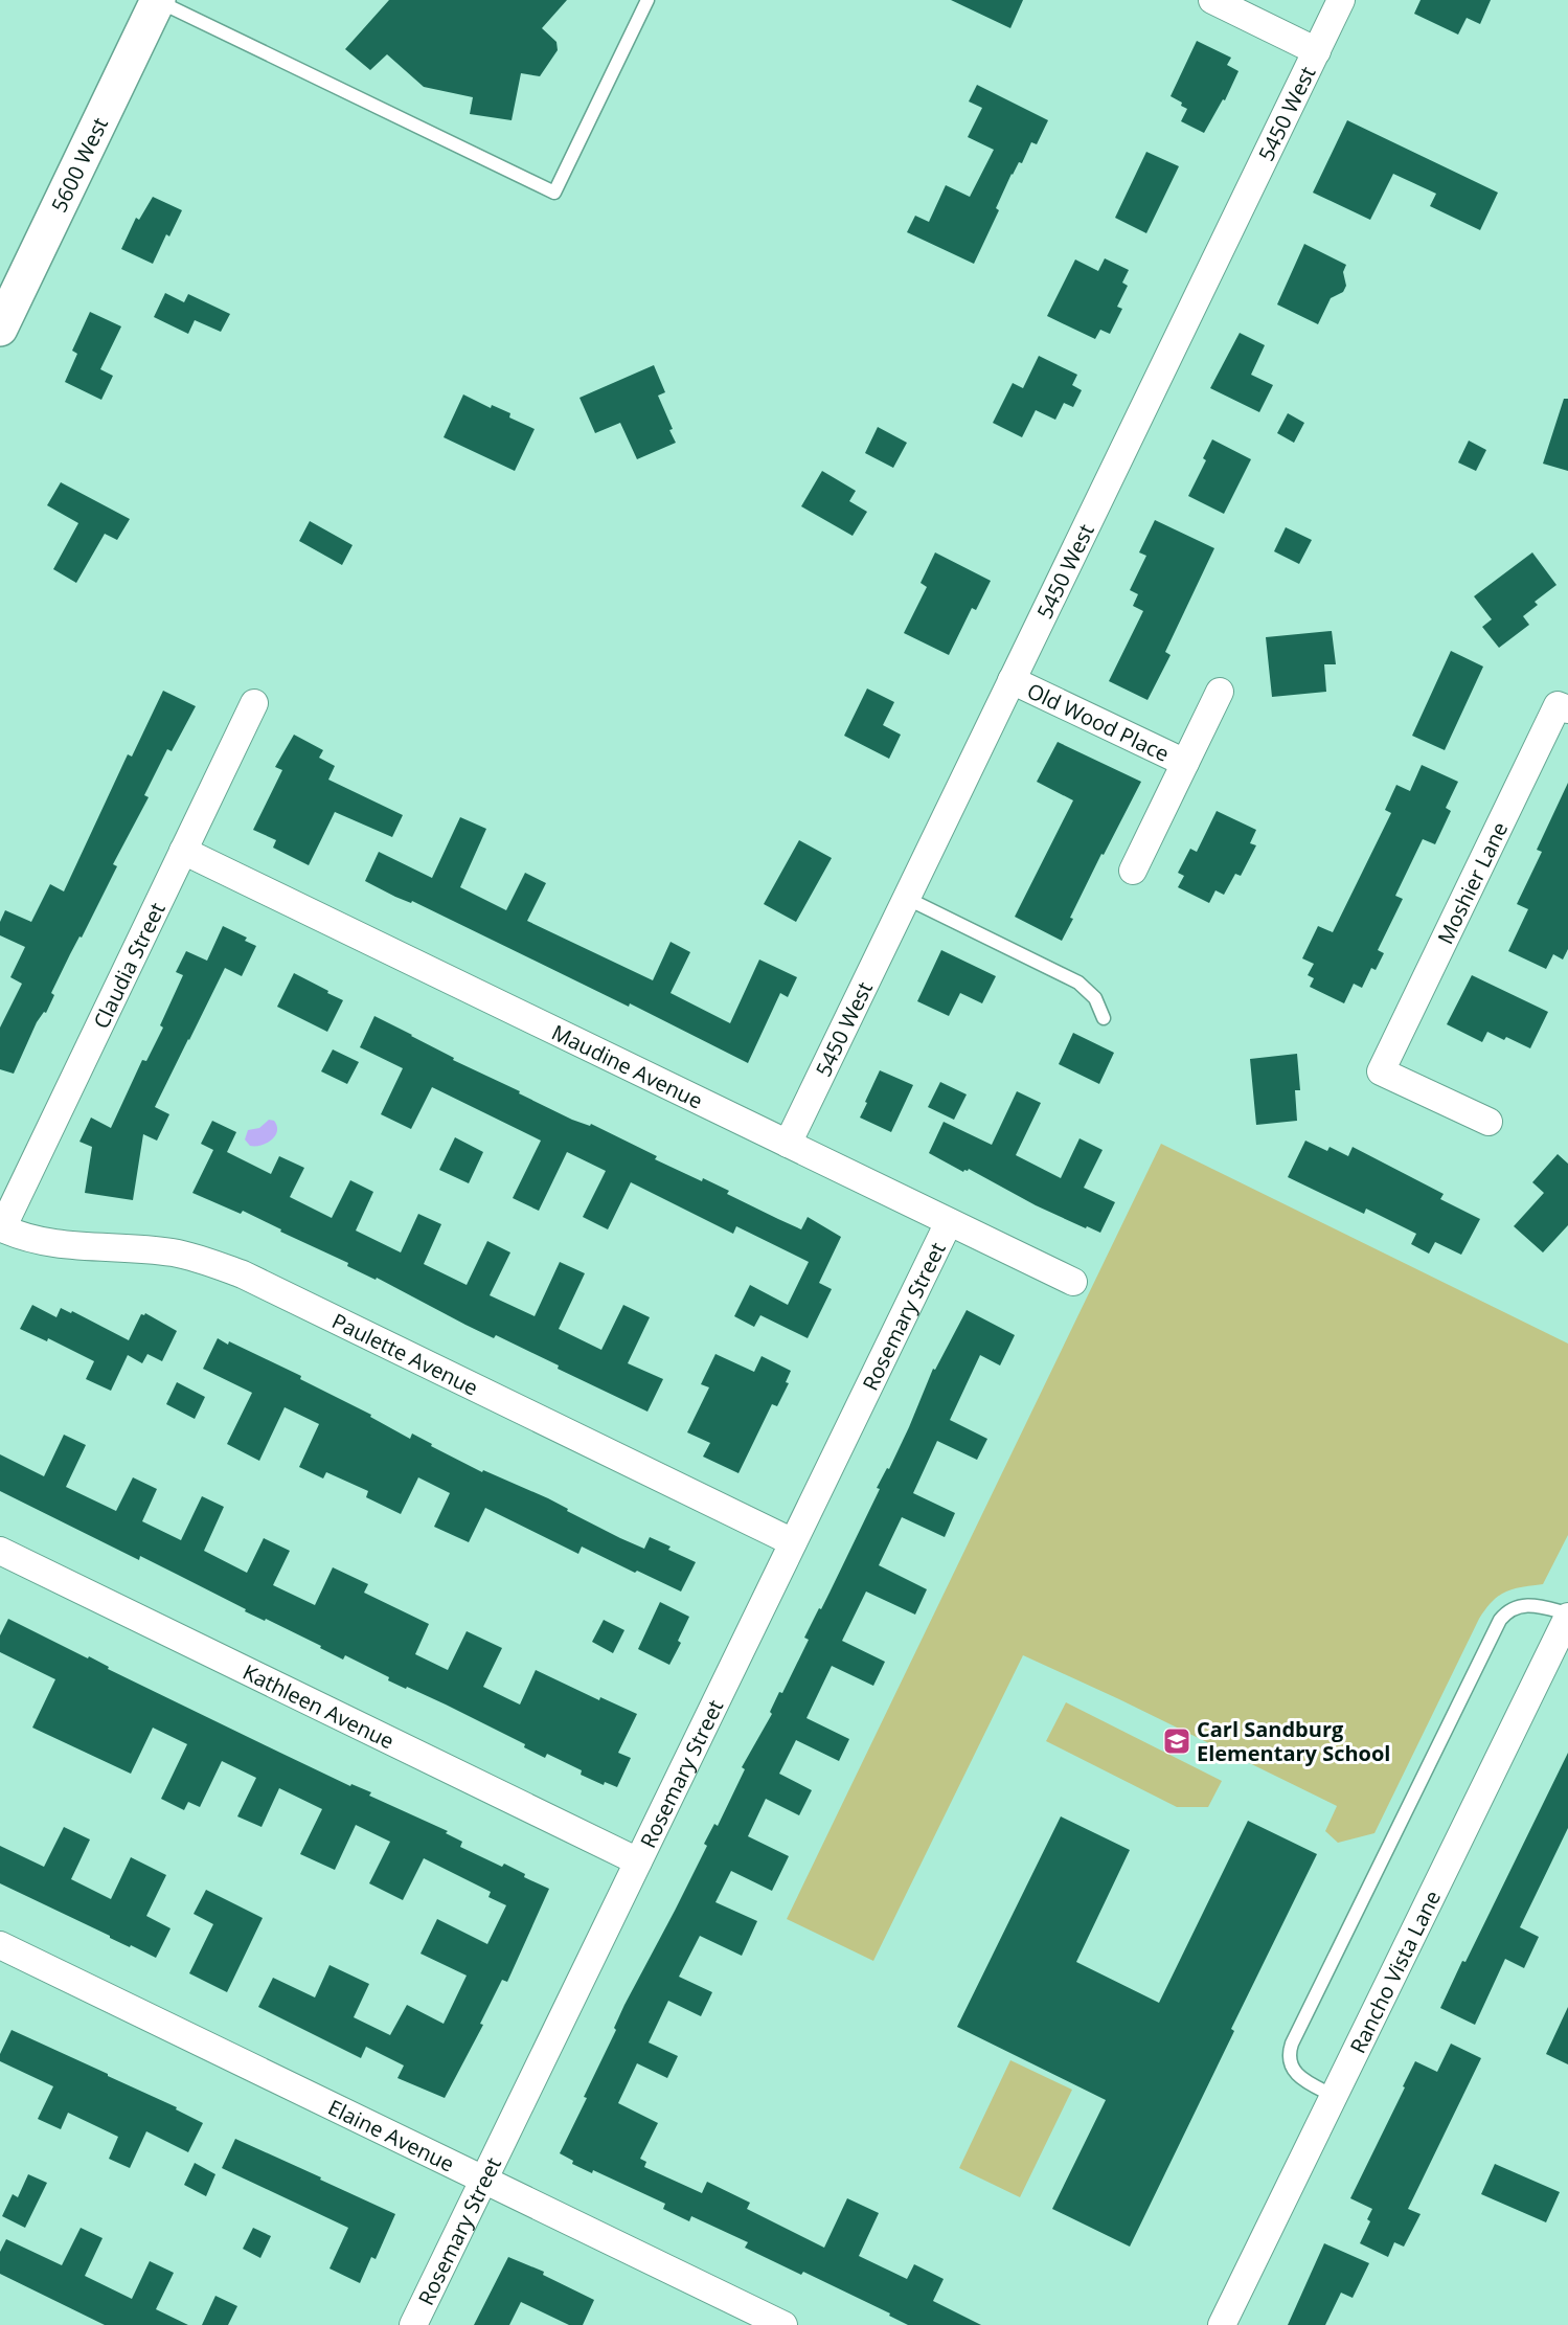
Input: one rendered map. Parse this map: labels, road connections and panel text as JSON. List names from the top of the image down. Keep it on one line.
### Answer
{"streets":{"main road":["5600 West"],"street":["5450 West","Old Wood Place","Moshier Lane","Claudia Street","Maudine Avenue","Rosemary Street","Paulette Avenue","Kathleen Avenue","Rancho Vista Lane","Elaine Avenue"]},"crossings":[["5450 West","Old Wood Place"],["5450 West","Maudine Avenue"],["Claudia Street","Maudine Avenue"],["Claudia Street","Paulette Avenue"],["Maudine Avenue","Rosemary Street"],["Rosemary Street","Paulette Avenue"],["Rosemary Street","Kathleen Avenue"],["Rosemary Street","Elaine Avenue"]],"places":{"school or university":["Carl Sandburg Elementary School"]}}
